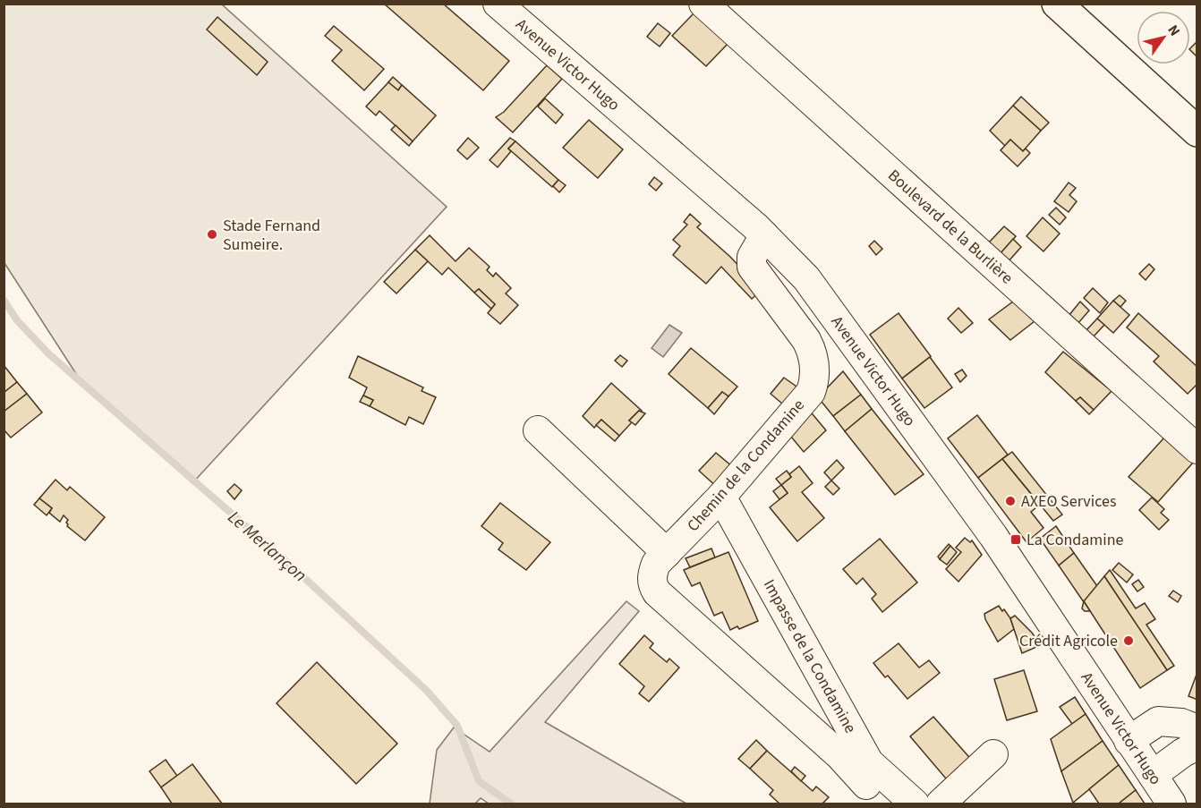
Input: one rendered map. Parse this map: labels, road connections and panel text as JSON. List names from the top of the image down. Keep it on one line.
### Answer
{"streets":{"street":["Avenue Victor Hugo","Boulevard de la Burlière","Chemin de la Condamine","Impasse de la Condamine"]},"crossings":[["Avenue Victor Hugo","Chemin de la Condamine"],["Chemin de la Condamine","Impasse de la Condamine"]],"water":["Le Merlançon"],"places":{"other":["Stade Fernand Sumeire.","AXEO Services","Crédit Agricole"],"transit":["La Condamine"]},"north":"top right"}
